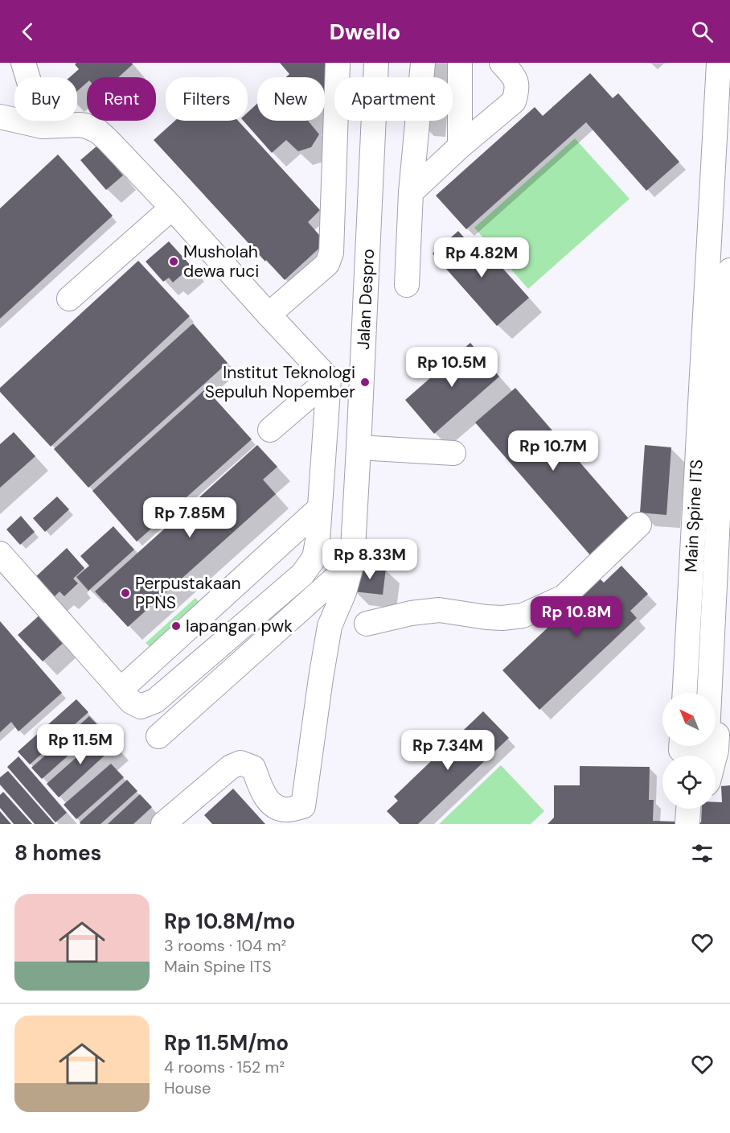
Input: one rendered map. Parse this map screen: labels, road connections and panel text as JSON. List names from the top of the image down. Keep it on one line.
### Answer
{"streets":{"street":["Jalan Despro","Main Spine ITS"]},"places":["Musholah dewa ruci","Institut Teknologi Sepuluh Nopember","Perpustakaan PPNS","lapangan pwk"],"north":"top left","page":{"header":"Dwello","chip":["Buy","Rent","Filters","New","Apartment"],"price":["Rp 4.82M","Rp 10.5M","Rp 10.7M","Rp 7.85M","Rp 8.33M","Rp 10.8M","Rp 11.5M","Rp 7.34M"],"heading":"8 homes","list":[{"name":"Rp 10.8M/mo","note":"3 rooms · 104 m² · Main Spine ITS"},{"name":"Rp 11.5M/mo","note":"4 rooms · 152 m² · House"}]}}
